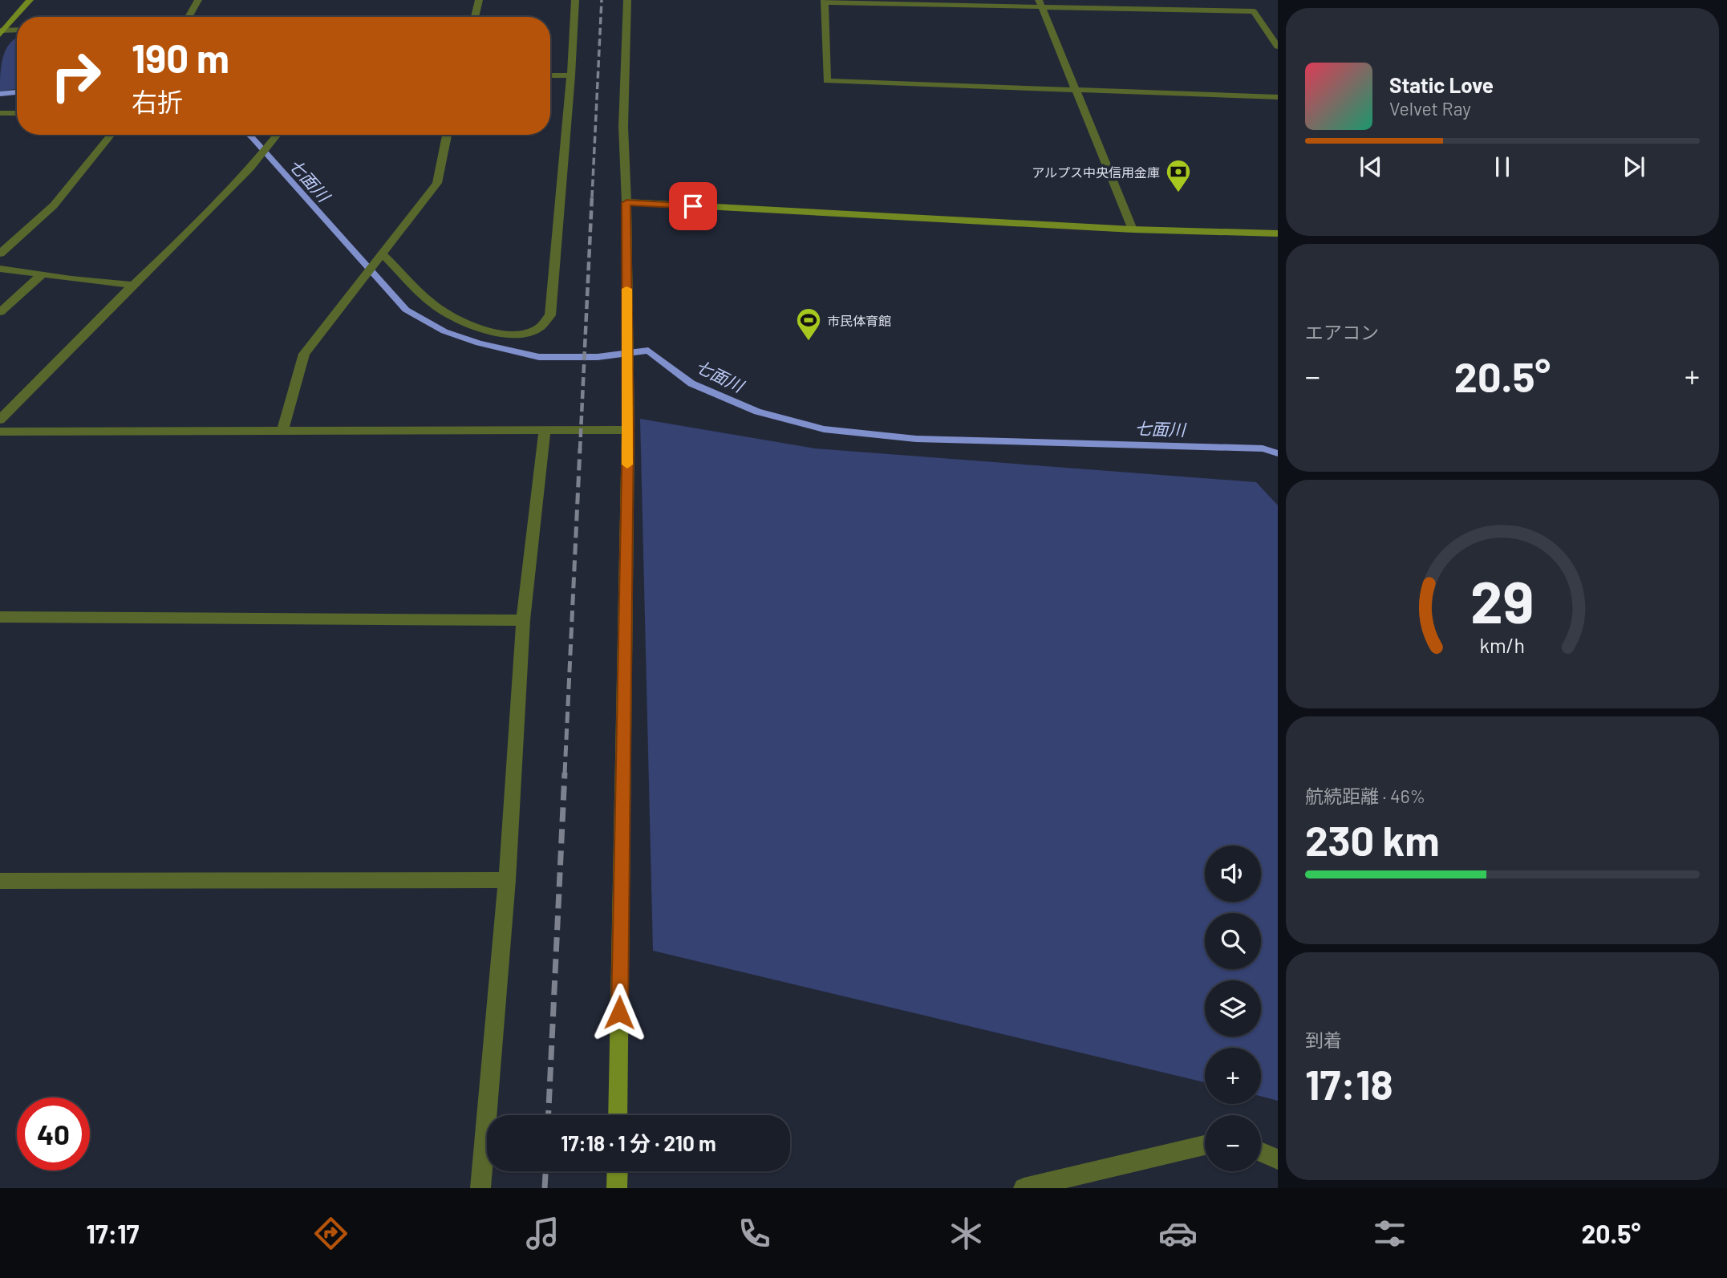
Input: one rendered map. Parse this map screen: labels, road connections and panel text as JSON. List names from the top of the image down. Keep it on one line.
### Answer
{"water":["七面川"],"places":{"bank":["アルプス中央信用金庫"],"sports":["市民体育館"]},"page":{"turn":["190 m","右折"],"song":["Static Love","Velvet Ray"],"tile":["エアコン",["航続距離 · 46%","230 km"],["到着","17:18"]],"heat":["−","20.5°","+"],"map_buttons":["+","−"],"limit":"40","trip":"17:18 · 1 分 · 210 m","tabs":["17:17","20.5°"],"gauge":["29","km/h"]}}
